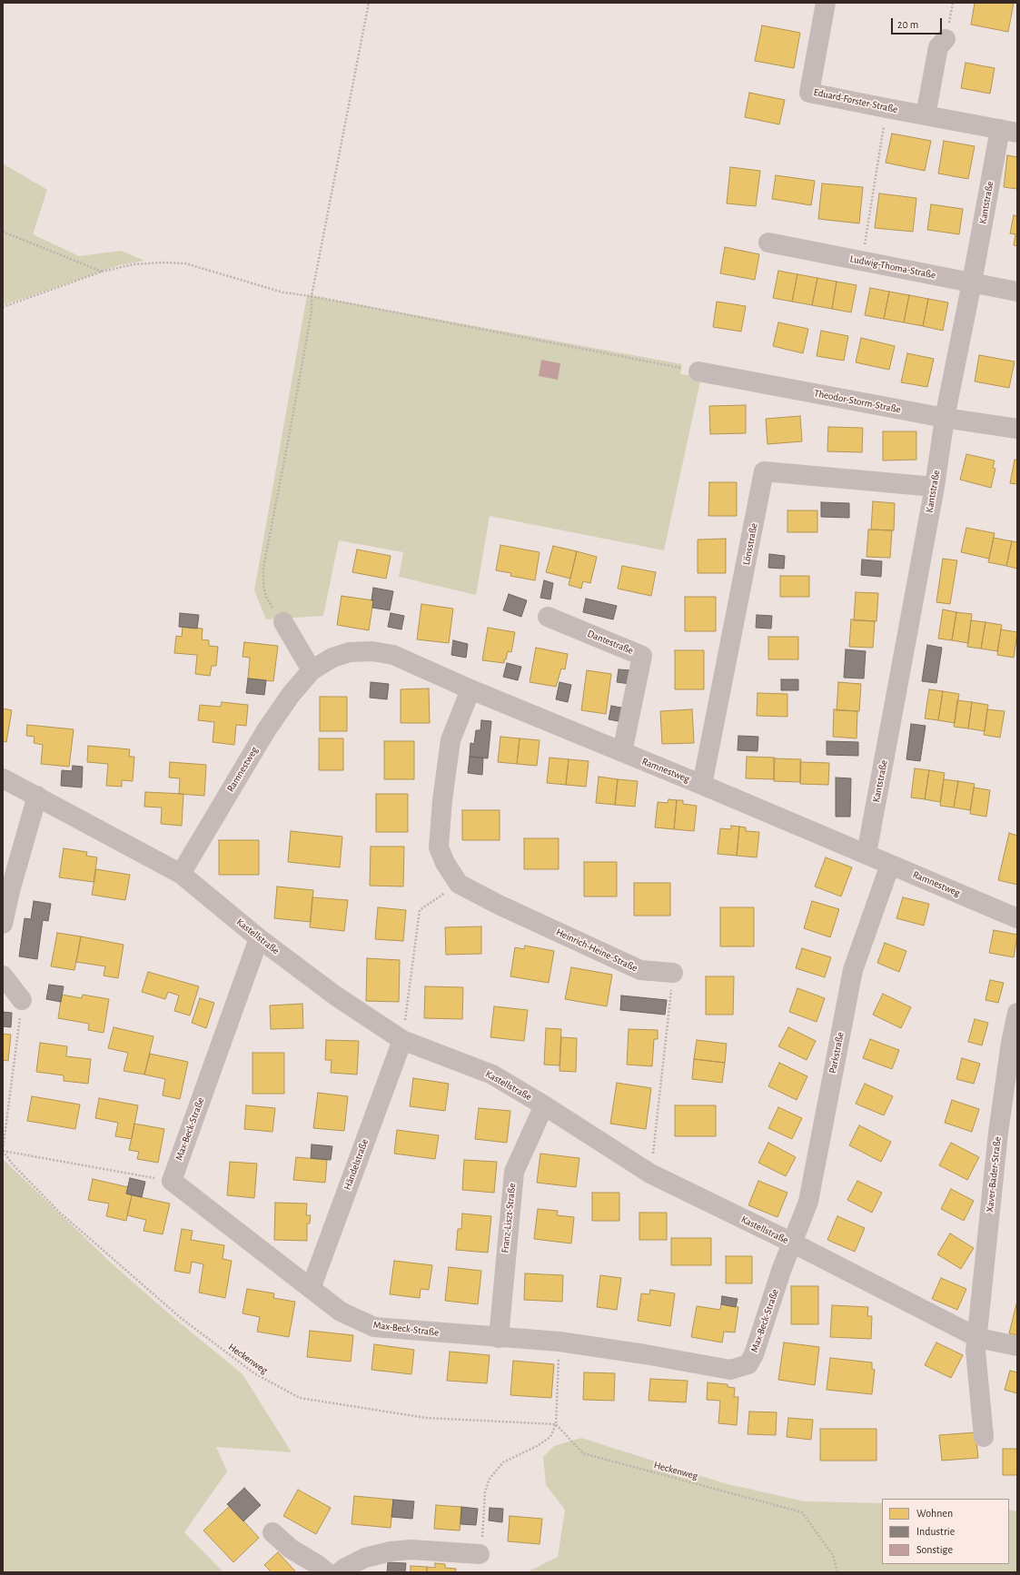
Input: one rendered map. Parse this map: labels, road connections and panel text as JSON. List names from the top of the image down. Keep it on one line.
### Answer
{"streets":{"street":["Eduard-Forster-Straße","Kantstraße","Ludwig-Thoma-Straße","Theodor-Storm-Straße","Lönsstraße","Dantestraße","Ramnestweg","Kastellstraße","Heinrich-Heine-Straße","Parkstraße","Max-Beck-Straße","Händelstraße","Xaver-Bader-Straße","Franz-Liszt-Straße"],"path":["Heckenweg"]},"crossings":[["Eduard-Forster-Straße","Kantstraße"],["Kantstraße","Ludwig-Thoma-Straße"],["Kantstraße","Theodor-Storm-Straße"],["Kantstraße","Lönsstraße"],["Kantstraße","Ramnestweg"],["Lönsstraße","Ramnestweg"],["Dantestraße","Ramnestweg"],["Ramnestweg","Kastellstraße"],["Ramnestweg","Heinrich-Heine-Straße"],["Ramnestweg","Parkstraße"],["Kastellstraße","Parkstraße"],["Kastellstraße","Max-Beck-Straße"],["Kastellstraße","Händelstraße"],["Kastellstraße","Xaver-Bader-Straße"],["Kastellstraße","Franz-Liszt-Straße"],["Parkstraße","Max-Beck-Straße"],["Max-Beck-Straße","Händelstraße"],["Max-Beck-Straße","Franz-Liszt-Straße"]],"legend":["Wohnen","Industrie","Sonstige"],"scale_bar":"20 m"}
